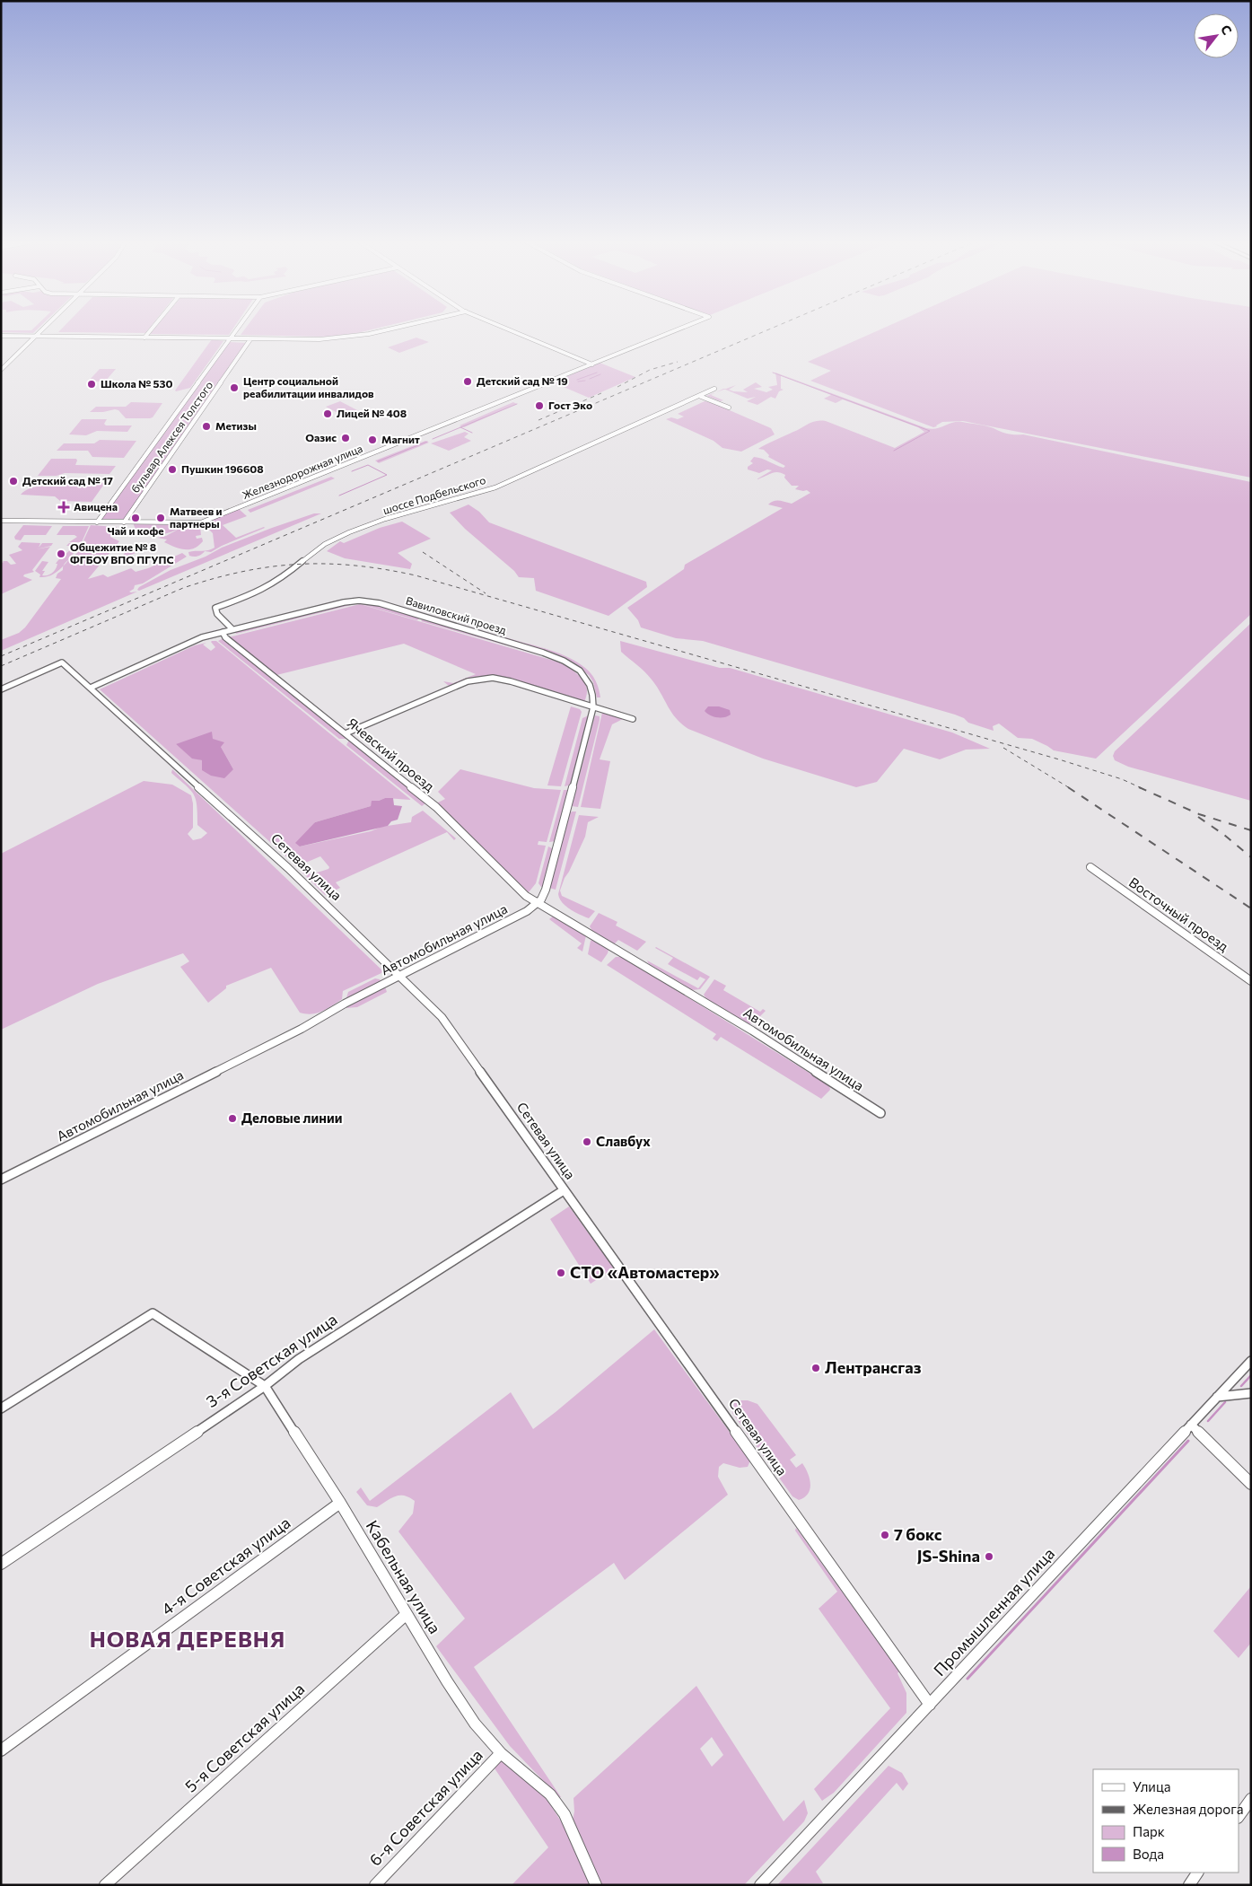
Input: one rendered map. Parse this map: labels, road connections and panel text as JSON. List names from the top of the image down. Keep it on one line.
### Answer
{"streets":{"street":["бульвар Алексея Толстого","Железнодорожная улица","шоссе Подбельского","Вавиловский проезд","Ячевский проезд","Сетевая улица","Восточный проезд","Автомобильная улица","3-я Советская улица","4-я Советская улица","Кабельная улица","Промышленная улица","5-я Советская улица","6-я Советская улица"]},"crossings":[["бульвар Алексея Толстого","Железнодорожная улица"],["шоссе Подбельского","Вавиловский проезд"],["Вавиловский проезд","Ячевский проезд"],["Вавиловский проезд","Сетевая улица"],["Вавиловский проезд","Автомобильная улица"],["Ячевский проезд","Автомобильная улица"],["Сетевая улица","Автомобильная улица"],["Сетевая улица","3-я Советская улица"],["Сетевая улица","Промышленная улица"],["3-я Советская улица","Кабельная улица"],["4-я Советская улица","Кабельная улица"],["Кабельная улица","5-я Советская улица"],["Кабельная улица","6-я Советская улица"]],"districts":["НОВАЯ ДЕРЕВНЯ"],"places":{"other":["Детский сад № 19","Школа № 530","Центр социальной реабилитации инвалидов","Гост Эко","Лицей № 408","Метизы","Оазис","Магнит","Пушкин 196608","Детский сад № 17","Чай и кофе","Матвеев и партнеры","Общежитие № 8 ФГБОУ ВПО ПГУПС","Деловые линии","Славбух","СТО «Автомастер»","Лентрансгаз","7 бокс","JS-Shina"],"health":["Авицена"]},"legend":["Улица","Железная дорога","Парк","Вода"],"north":"top right"}
